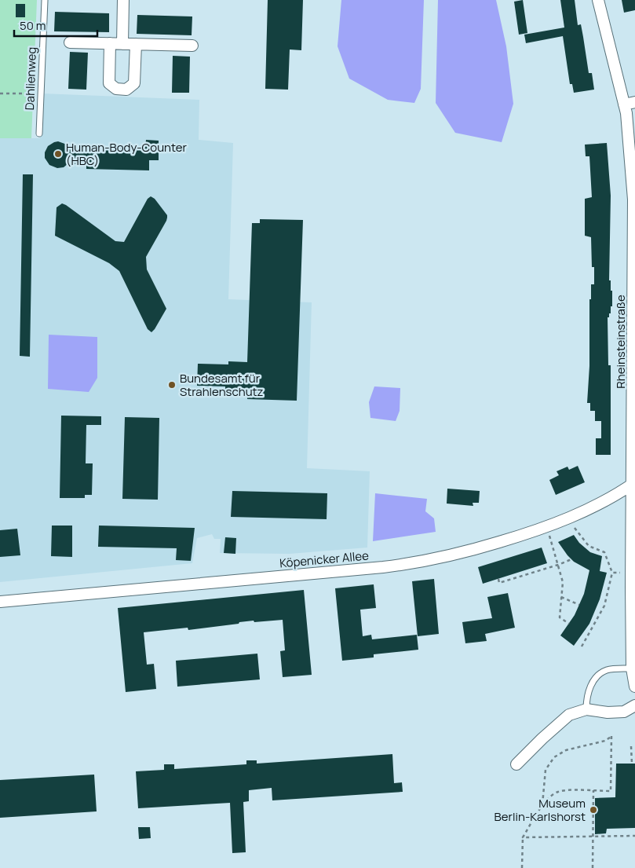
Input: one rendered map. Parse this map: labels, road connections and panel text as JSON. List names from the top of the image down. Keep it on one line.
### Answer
{"streets":{"street":["Rheinsteinstraße","Köpenicker Allee"],"lane":["Dahlienweg"]},"crossings":[["Rheinsteinstraße","Köpenicker Allee"]],"places":["Human-Body-Counter (HBC)","Bundesamt für Strahlenschutz","Museum Berlin-Karlshorst"],"scale_bar":"50 m"}
